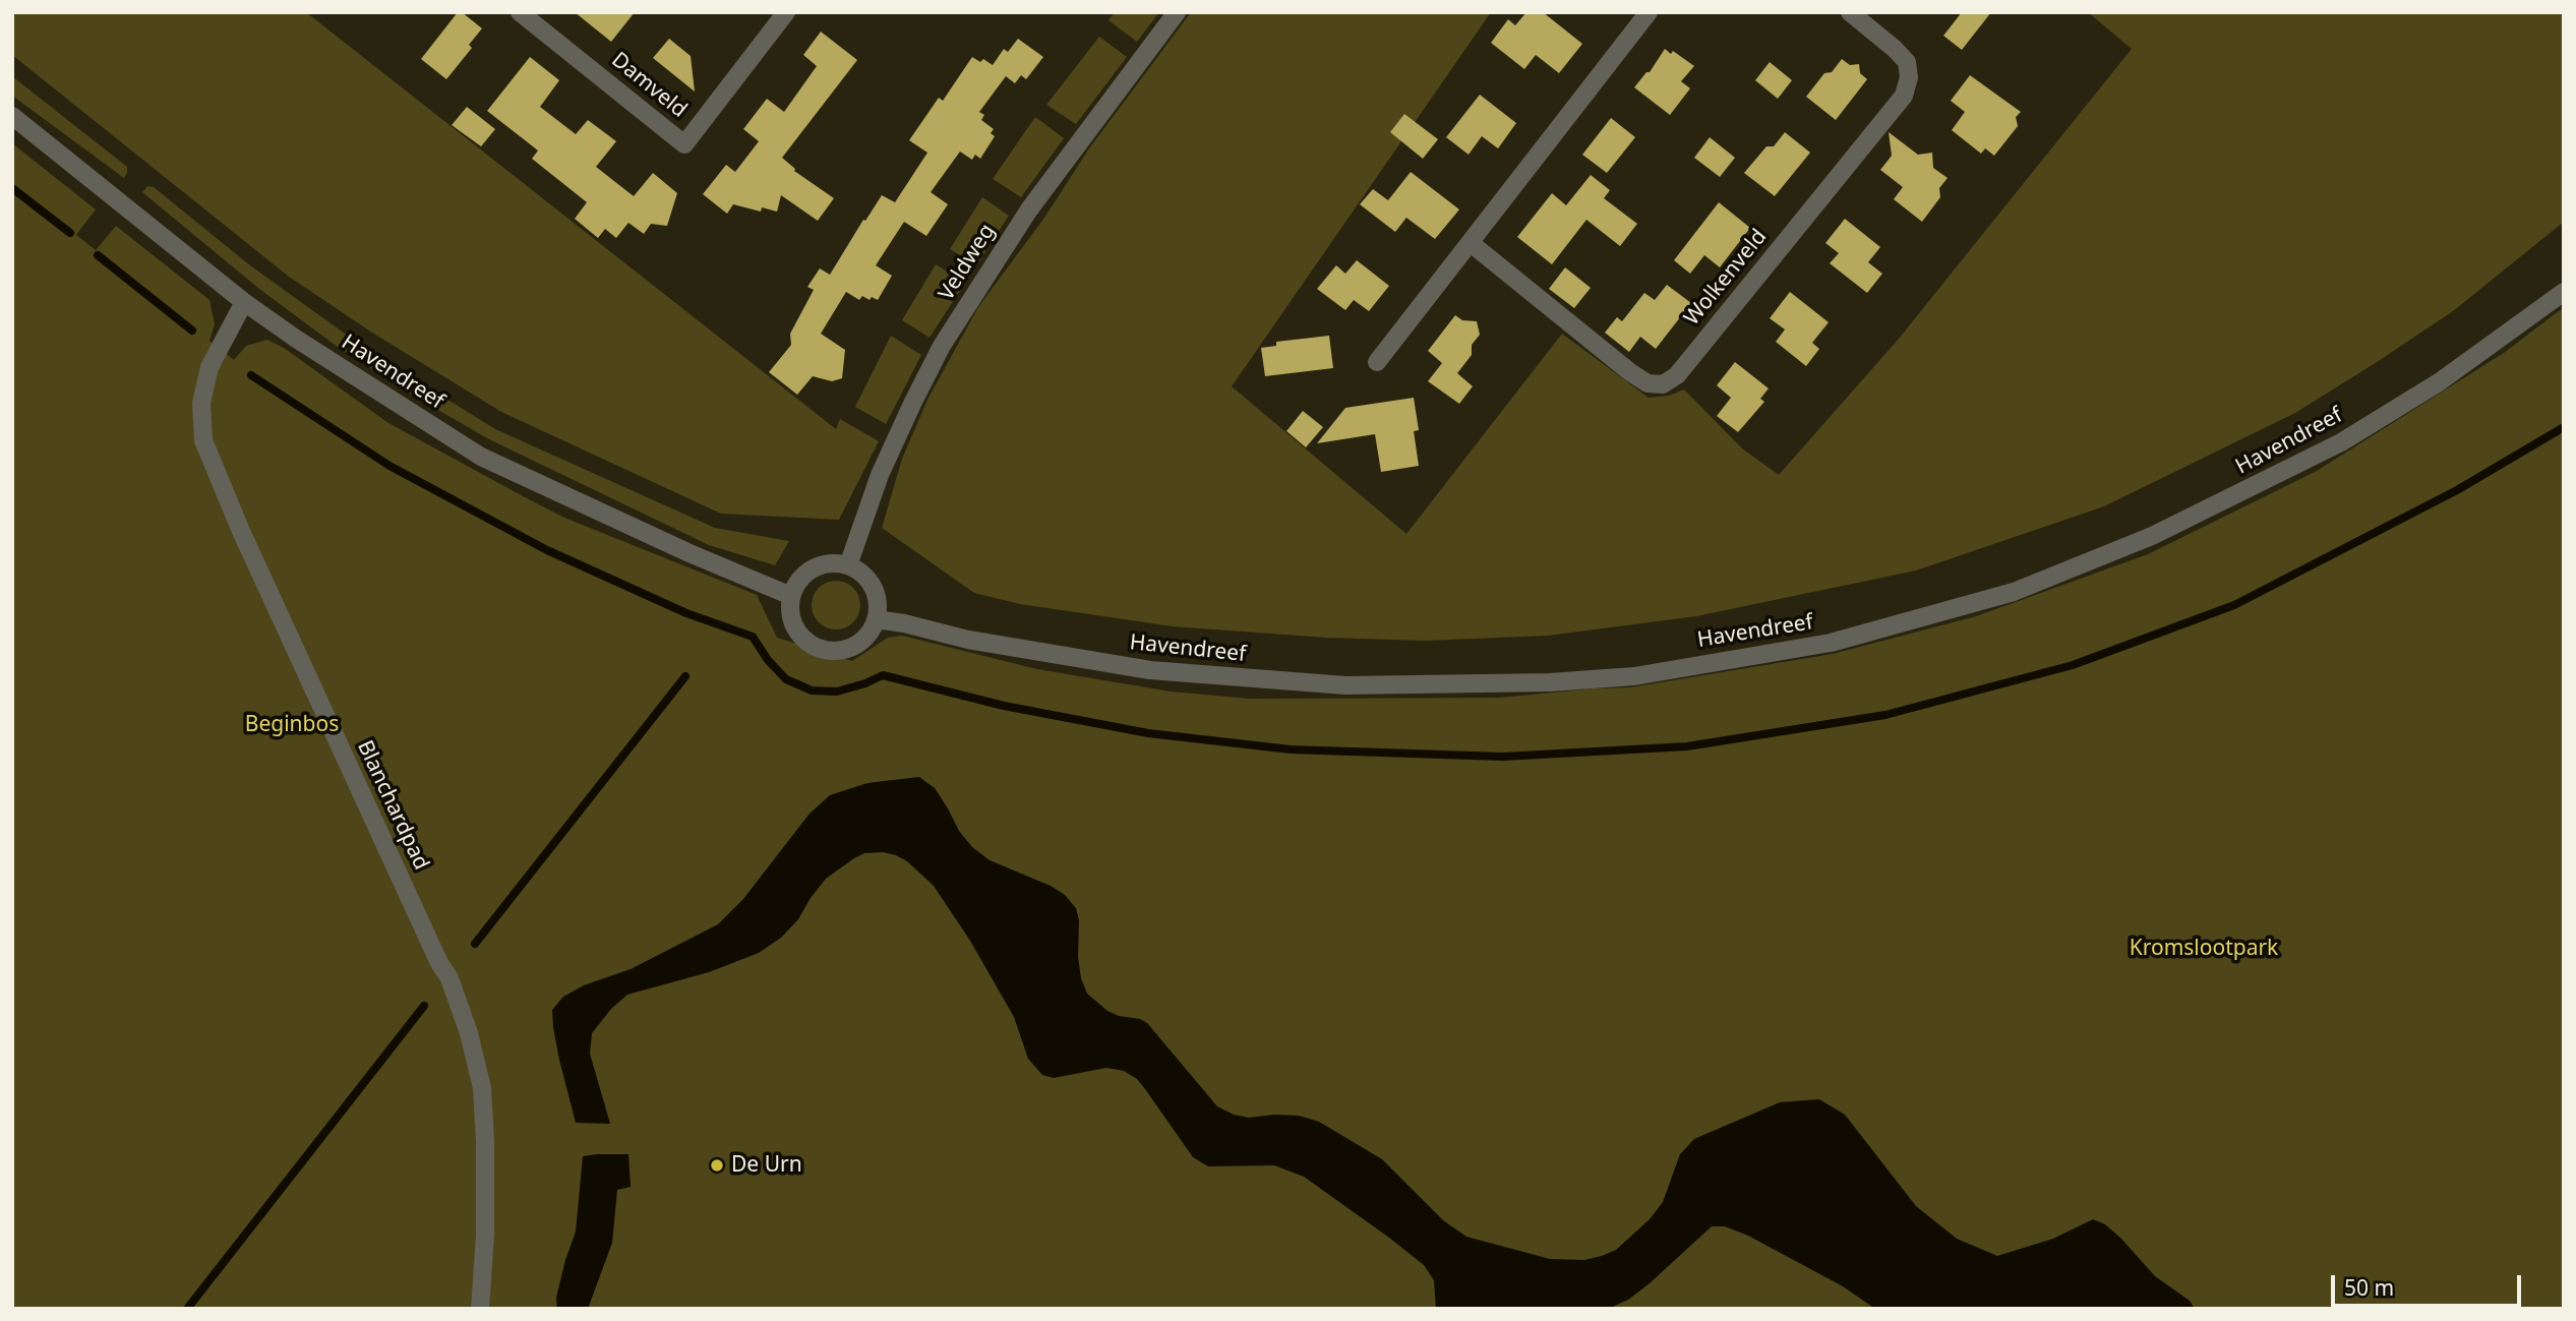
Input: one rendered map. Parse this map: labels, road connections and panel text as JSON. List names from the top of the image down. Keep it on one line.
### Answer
{"streets":{"street":["Damveld","Veldweg","Wolkenveld","Havendreef","Blanchardpad"]},"crossings":[["Veldweg","Havendreef"],["Havendreef","Blanchardpad"]],"parks":["Beginbos","Kromslootpark"],"places":["De Urn"],"scale_bar":"50 m"}
